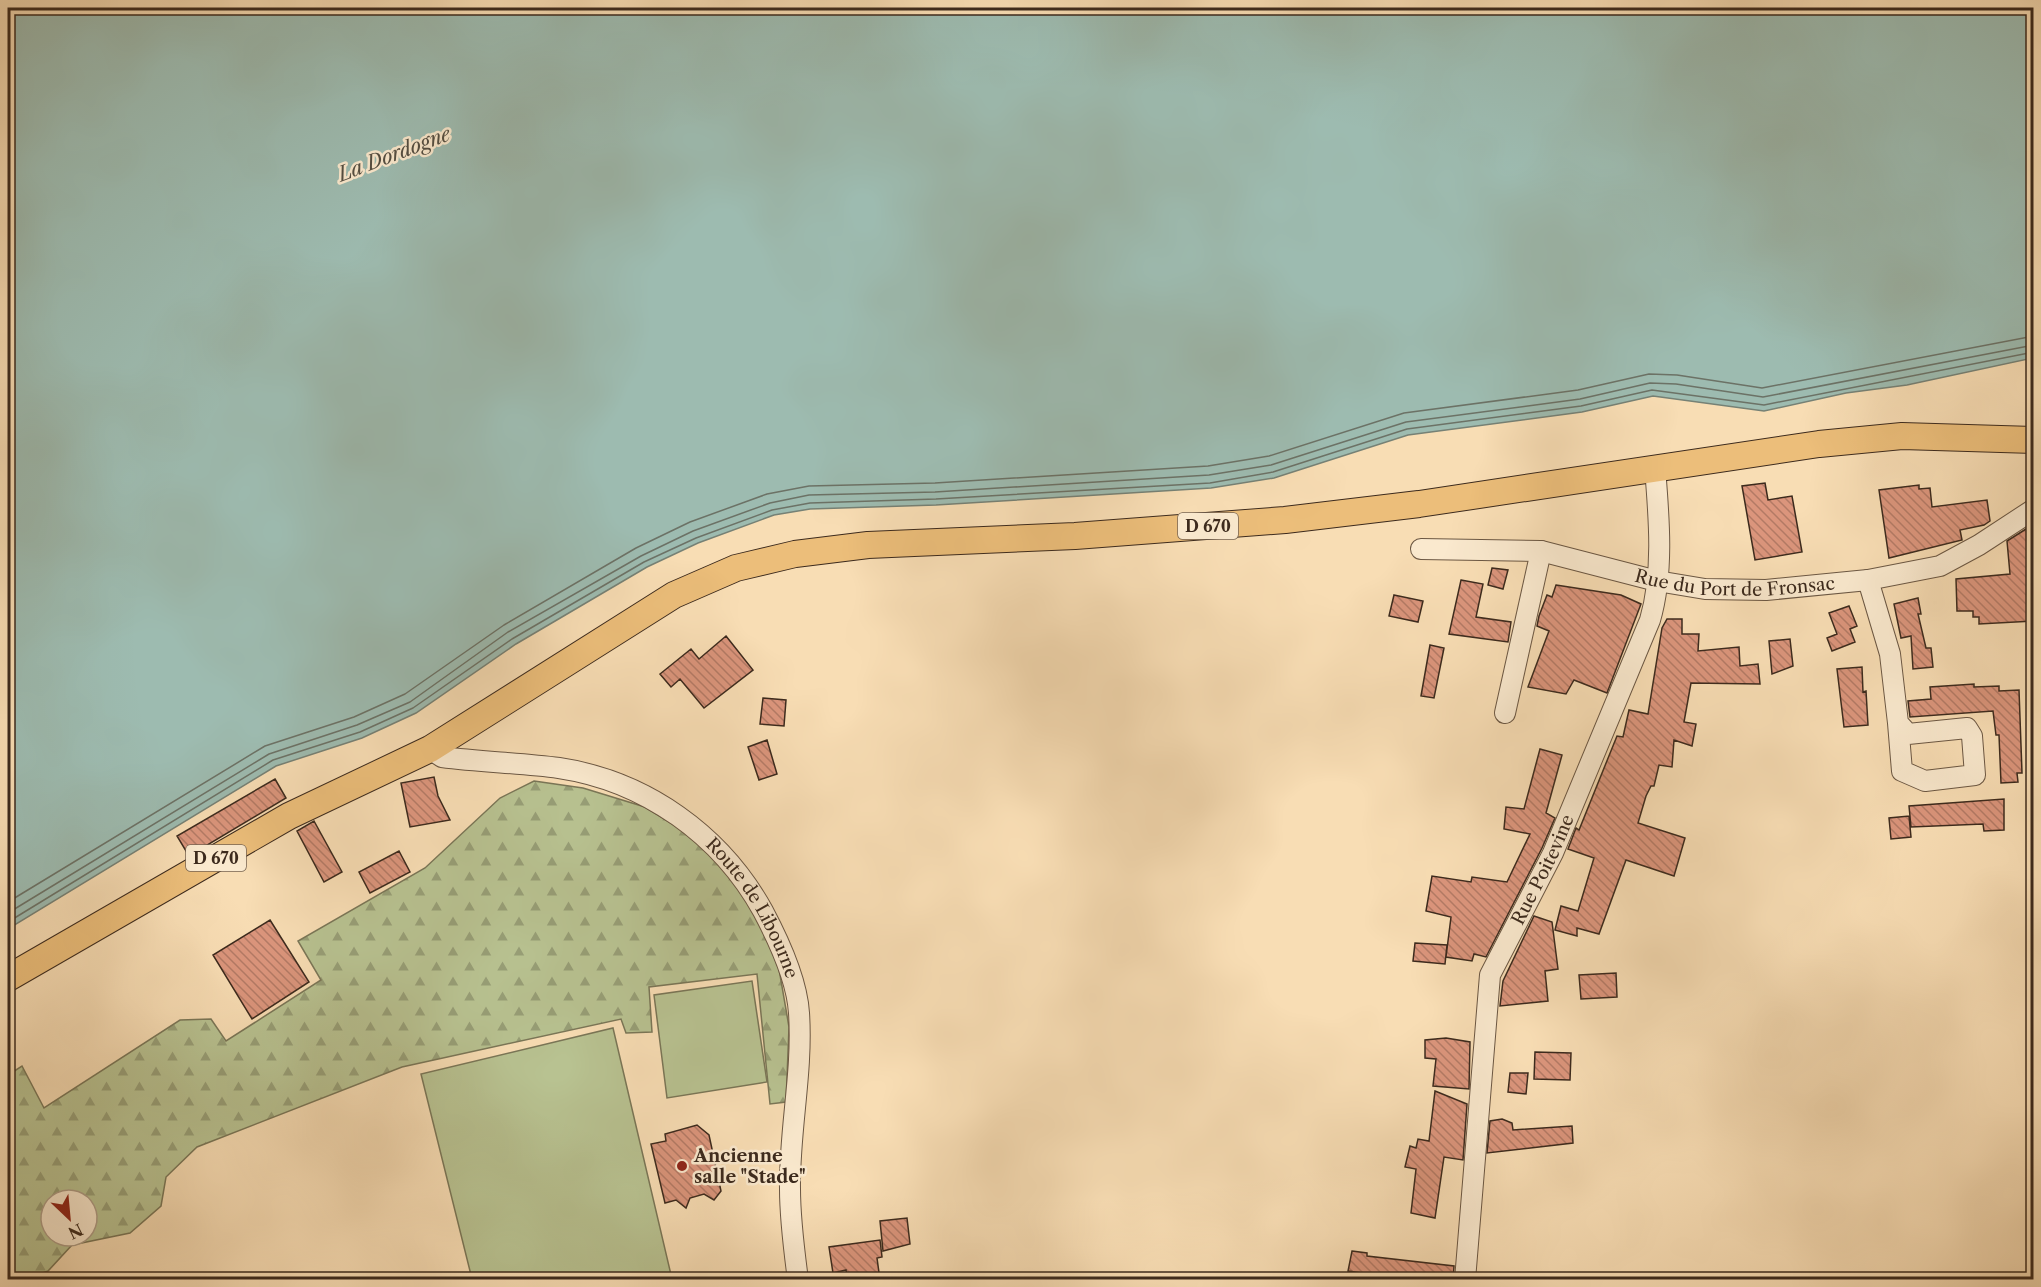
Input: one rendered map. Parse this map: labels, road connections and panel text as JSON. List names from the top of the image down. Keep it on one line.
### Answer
{"streets":{"main road":["D 670"],"street":["Rue du Port de Fronsac","Rue Poitevine","Route de Libourne"]},"crossings":[["D 670","Rue Poitevine"],["D 670","Route de Libourne"],["Rue du Port de Fronsac","Rue Poitevine"]],"water":["La Dordogne"],"places":["Ancienne salle \"Stade\""],"north":"bottom right"}
